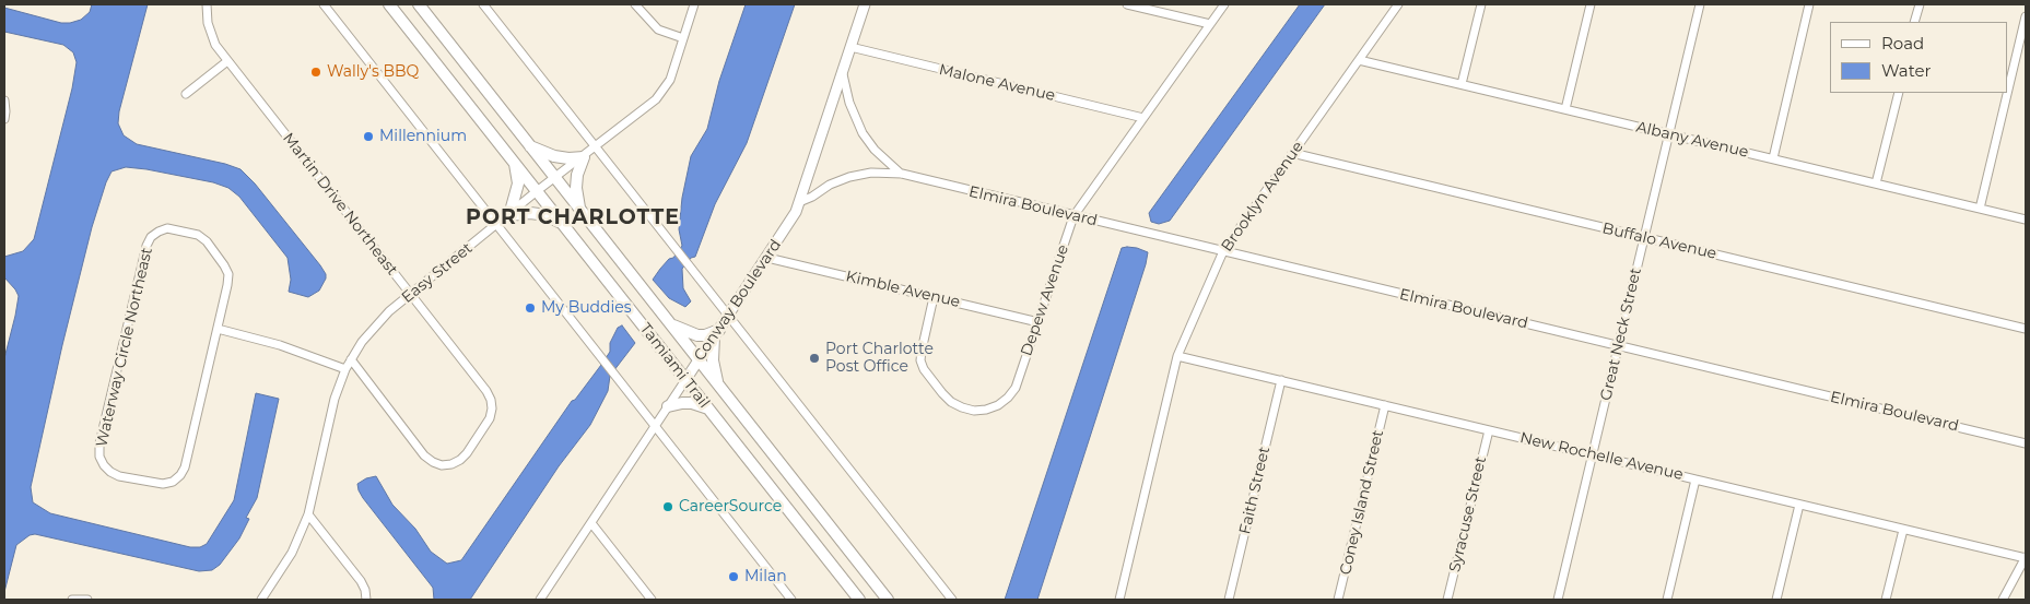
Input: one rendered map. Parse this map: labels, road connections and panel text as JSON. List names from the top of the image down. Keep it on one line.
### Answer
{"streets":{"main road":["Tamiami Trail"],"street":["Malone Avenue","Albany Avenue","Brooklyn Avenue","Martin Drive Northeast","Elmira Boulevard","Buffalo Avenue","Easy Street","Kimble Avenue","Conway Boulevard","Depew Avenue","Great Neck Street","Waterway Circle Northeast","New Rochelle Avenue","Faith Street","Coney Island Street","Syracuse Street"]},"crossings":[["Malone Avenue","Conway Boulevard"],["Malone Avenue","Depew Avenue"],["Albany Avenue","Brooklyn Avenue"],["Albany Avenue","Great Neck Street"],["Brooklyn Avenue","Elmira Boulevard"],["Brooklyn Avenue","Buffalo Avenue"],["Brooklyn Avenue","New Rochelle Avenue"],["Martin Drive Northeast","Easy Street"],["Elmira Boulevard","Conway Boulevard"],["Elmira Boulevard","Depew Avenue"],["Elmira Boulevard","Great Neck Street"],["Buffalo Avenue","Great Neck Street"],["Easy Street","Tamiami Trail"],["Kimble Avenue","Conway Boulevard"],["Kimble Avenue","Depew Avenue"],["Conway Boulevard","Tamiami Trail"],["Great Neck Street","New Rochelle Avenue"],["New Rochelle Avenue","Faith Street"],["New Rochelle Avenue","Coney Island Street"],["New Rochelle Avenue","Syracuse Street"]],"districts":["PORT CHARLOTTE"],"places":["Wally's BBQ","Millennium","My Buddies","Port Charlotte Post Office","CareerSource","Milan"],"legend":["Road","Water"]}
